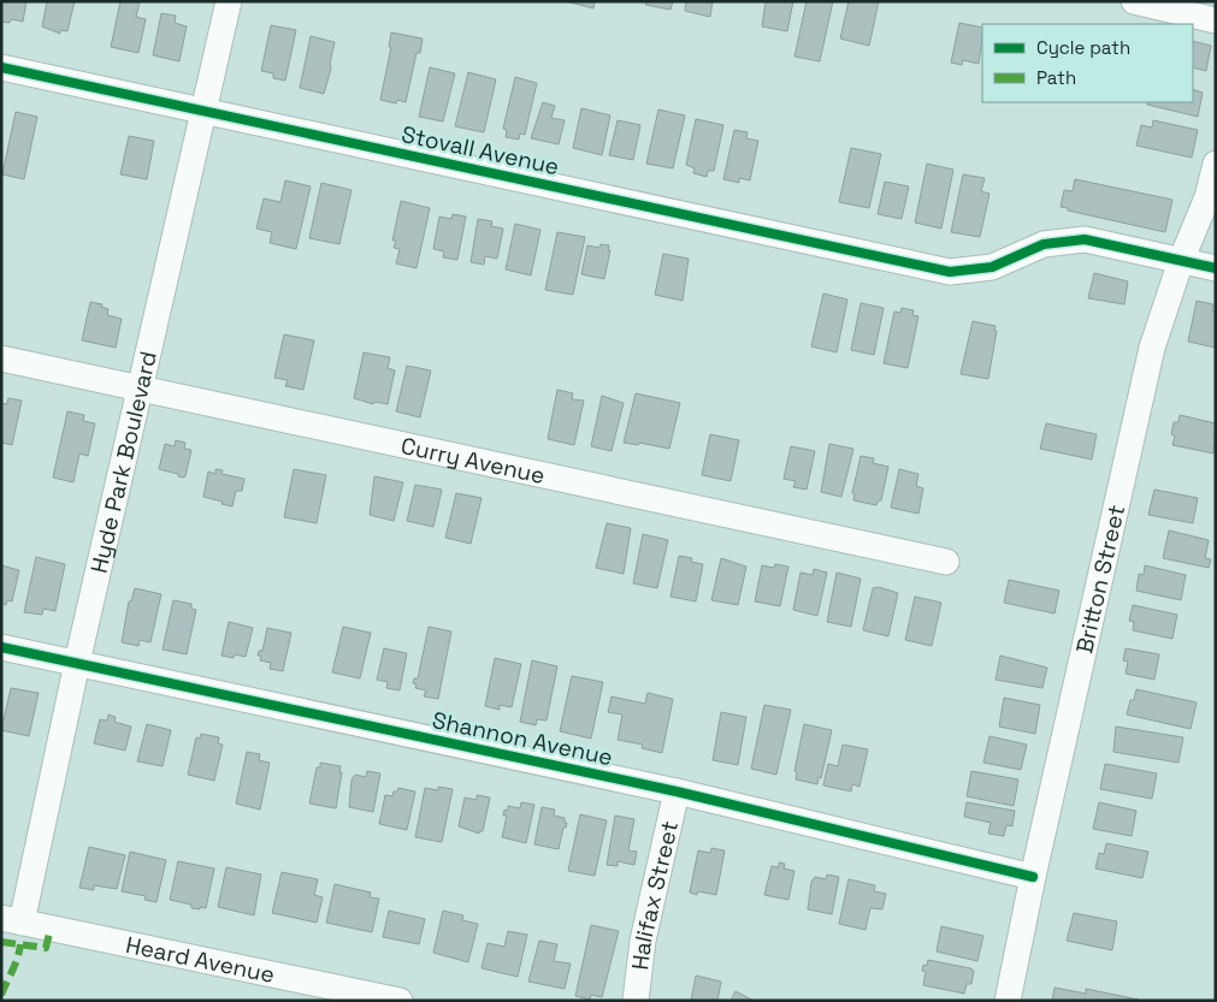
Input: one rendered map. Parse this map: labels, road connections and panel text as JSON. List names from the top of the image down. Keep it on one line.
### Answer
{"streets":{"street":["Stovall Avenue","Curry Avenue","Hyde Park Boulevard","Britton Street","Shannon Avenue","Halifax Street","Heard Avenue"]},"crossings":[["Stovall Avenue","Hyde Park Boulevard"],["Stovall Avenue","Britton Street"],["Curry Avenue","Hyde Park Boulevard"],["Hyde Park Boulevard","Shannon Avenue"],["Hyde Park Boulevard","Heard Avenue"],["Britton Street","Shannon Avenue"],["Shannon Avenue","Halifax Street"]],"legend":["Cycle path","Path"]}
